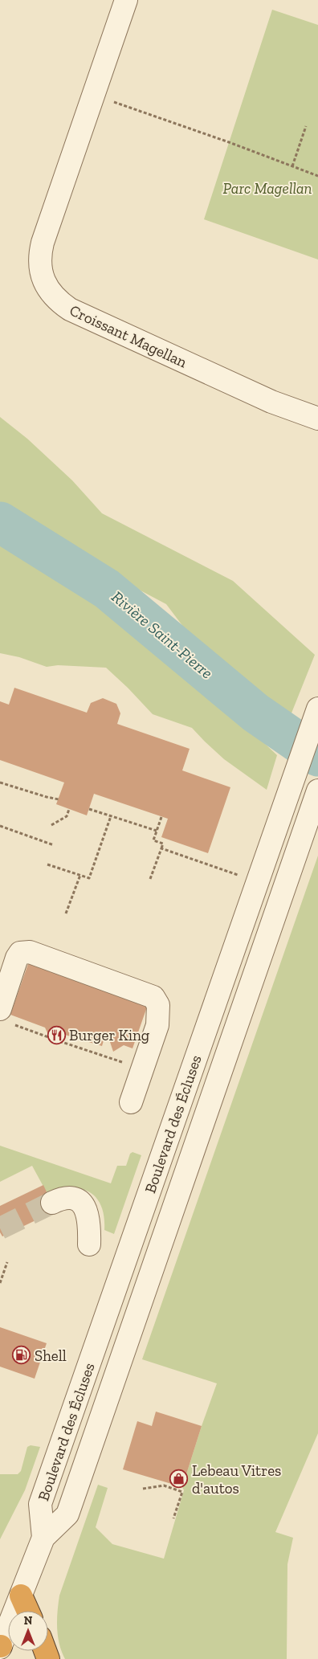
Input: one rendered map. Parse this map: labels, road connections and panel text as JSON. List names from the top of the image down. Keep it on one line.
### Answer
{"streets":{"street":["Croissant Magellan","Boulevard des Écluses"]},"water":["Rivière Saint-Pierre"],"parks":["Parc Magellan"],"places":{"restaurant":["Burger King"],"fuel station":["Shell"],"shop":["Lebeau Vitres d'autos"]},"north":"top"}
